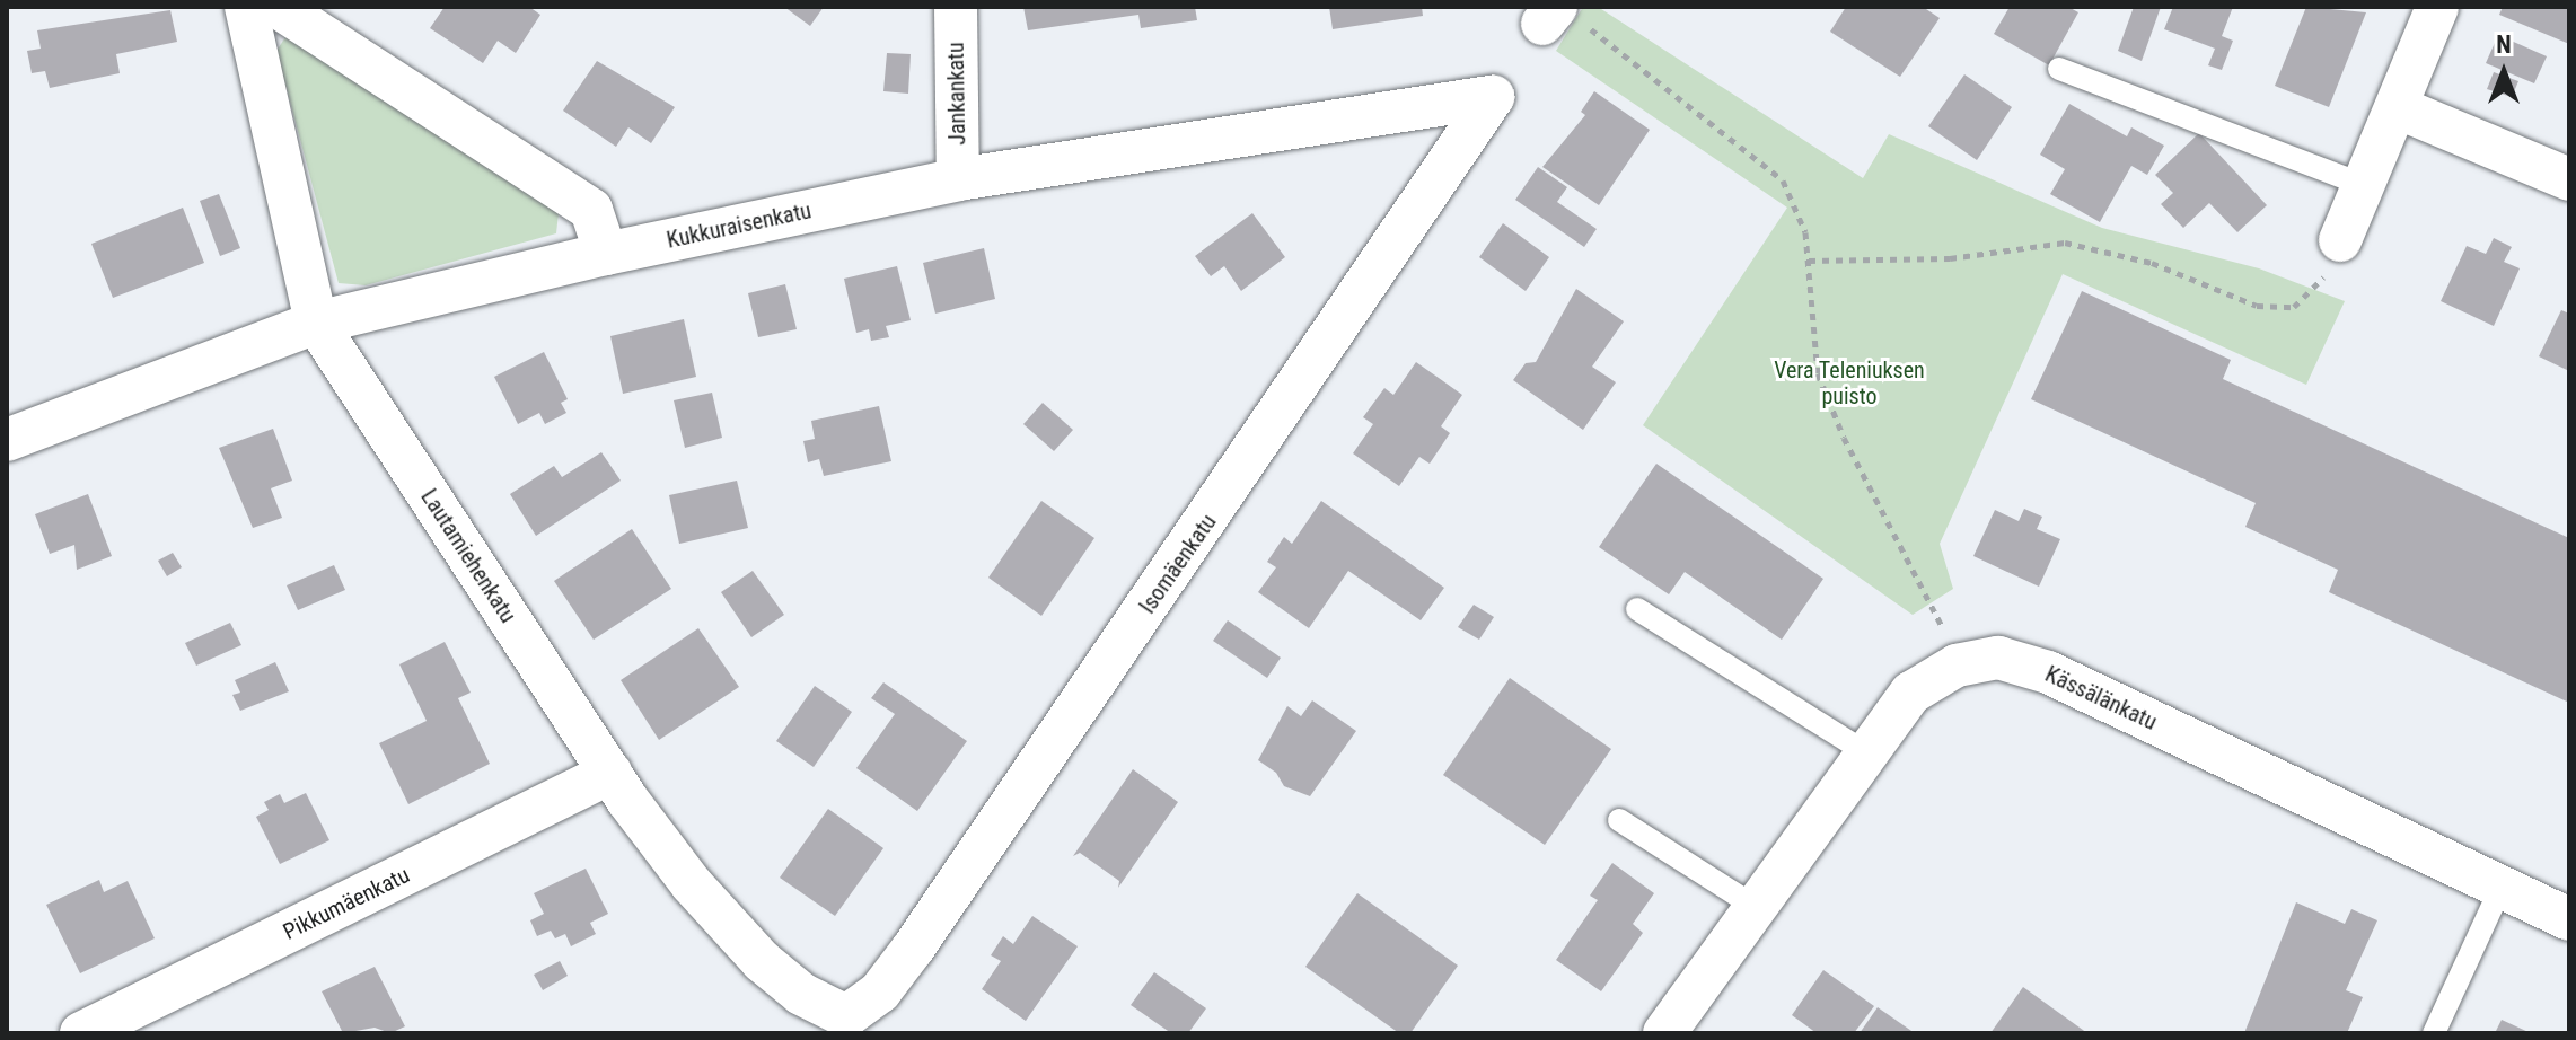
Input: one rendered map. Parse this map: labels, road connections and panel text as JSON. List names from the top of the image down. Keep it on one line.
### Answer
{"streets":{"street":["Jankankatu","Kukkuraisenkatu","Lautamiehenkatu","Isomäenkatu","Kässälänkatu","Pikkumäenkatu"]},"crossings":[["Jankankatu","Kukkuraisenkatu"],["Kukkuraisenkatu","Lautamiehenkatu"],["Kukkuraisenkatu","Isomäenkatu"],["Lautamiehenkatu","Isomäenkatu"],["Lautamiehenkatu","Pikkumäenkatu"]],"parks":["Vera Teleniuksen puisto"],"north":"top"}
